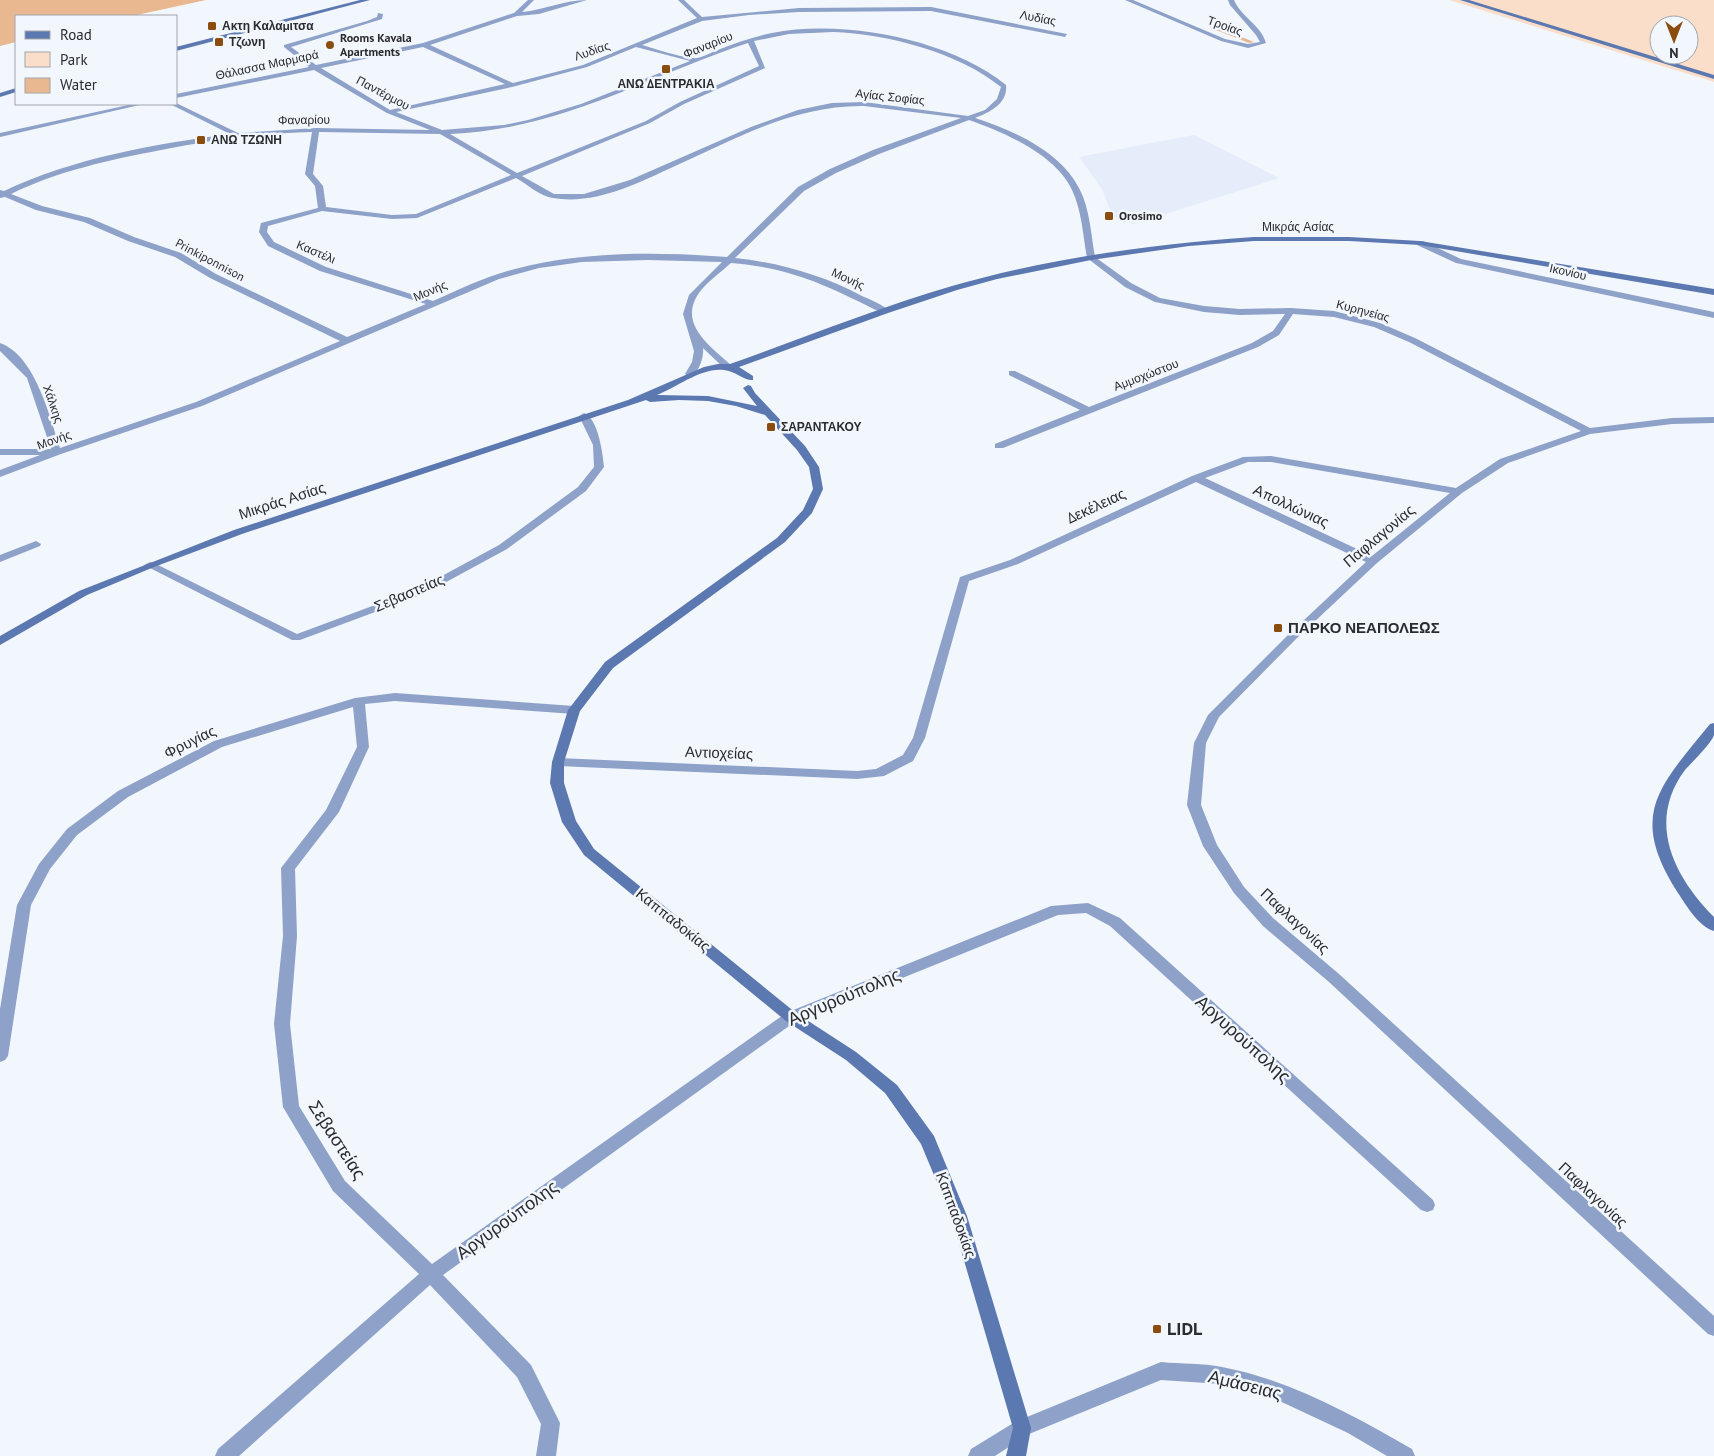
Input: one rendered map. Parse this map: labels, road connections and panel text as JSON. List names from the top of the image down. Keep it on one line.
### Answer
{"streets":{"street":["Λυδίας","Τροίας","Φαναρίου","Θάλασσα Μαρμαρά","Παντέρμου","Αγίας Σοφίας","Μικράς Ασίας","Καστέλι","Prinkiponnison","Ικονίου","Μονής","Κυρηνείας","Αμμοχώστου","Χάλκης","Δεκέλειας","Απολλώνιας","Παφλαγονίας","Σεβαστείας","Φρυγίας","Αντιοχείας","Καππαδοκίας","Αργυρούπολης","Αμάσειας"]},"crossings":[["Λυδίας","Φαναρίου"],["Λυδίας","Παντέρμου"],["Φαναρίου","Παντέρμου"],["Φαναρίου","Αγίας Σοφίας"],["Φαναρίου","Καστέλι"],["Φαναρίου","Prinkiponnison"],["Φαναρίου","Μονής"],["Θάλασσα Μαρμαρά","Παντέρμου"],["Παντέρμου","Αγίας Σοφίας"],["Παντέρμου","Καστέλι"],["Αγίας Σοφίας","Μικράς Ασίας"],["Αγίας Σοφίας","Κυρηνείας"],["Μικράς Ασίας","Ικονίου"],["Μικράς Ασίας","Μονής"],["Μικράς Ασίας","Κυρηνείας"],["Μικράς Ασίας","Σεβαστείας"],["Καστέλι","Μονής"],["Prinkiponnison","Μονής"],["Μονής","Χάλκης"],["Κυρηνείας","Αμμοχώστου"],["Κυρηνείας","Παφλαγονίας"],["Δεκέλειας","Απολλώνιας"],["Δεκέλειας","Παφλαγονίας"],["Δεκέλειας","Αντιοχείας"],["Απολλώνιας","Παφλαγονίας"],["Σεβαστείας","Φρυγίας"],["Σεβαστείας","Αργυρούπολης"],["Φρυγίας","Καππαδοκίας"],["Αντιοχείας","Καππαδοκίας"],["Καππαδοκίας","Αργυρούπολης"],["Καππαδοκίας","Αμάσειας"]],"places":{"transit":["Ακτη Καλαμιτσα","Τζωνη","ΑΝΩ ΔΕΝΤΡΑΚΙΑ","ΑΝΩ ΤΖΩΝΗ","Orosimo","ΣΑΡΑΝΤΑΚΟΥ","ΠΑΡΚΟ ΝΕΑΠΟΛΕΩΣ","LIDL"],"other":["Rooms Kavala Apartments"]},"legend":["Road","Park","Water"],"north":"bottom"}
